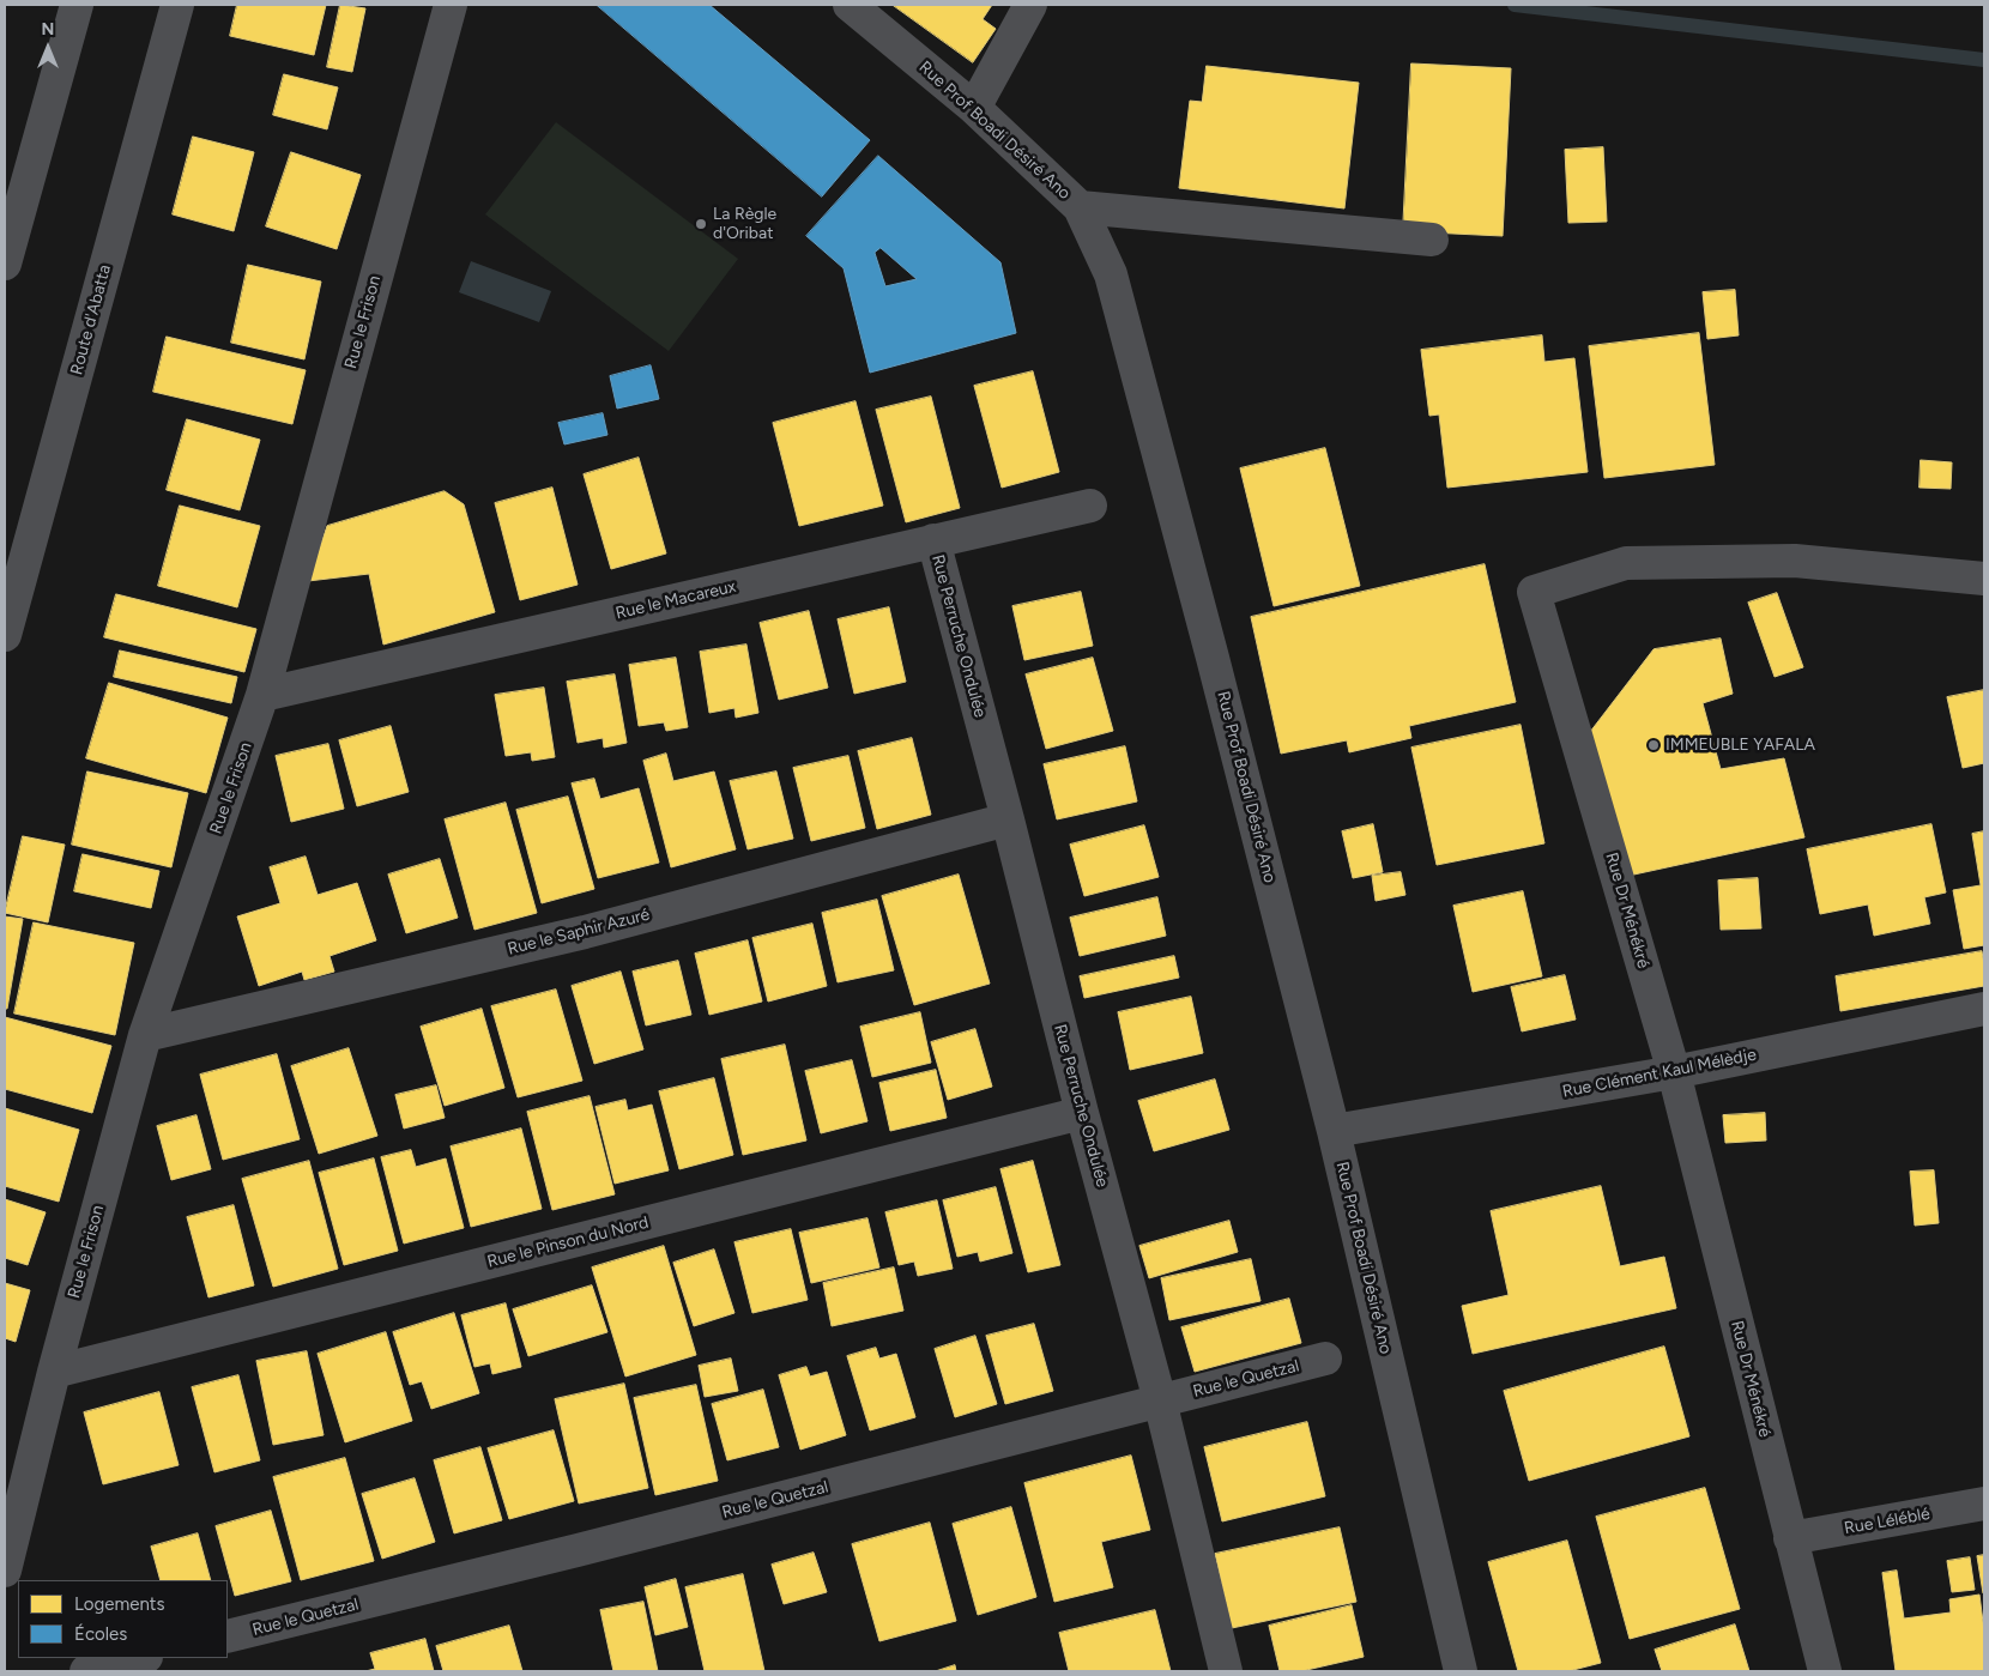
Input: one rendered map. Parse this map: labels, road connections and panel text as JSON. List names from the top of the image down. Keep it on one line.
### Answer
{"streets":{"street":["Rue Prof Boadi Désiré Ano","Route d'Abatta","Rue le Frison","Rue le Macareux","Rue Perruche Ondulée","Rue Dr Ménékré","Rue le Saphir Azuré","Rue Clément Kaul Mélèdje","Rue le Pinson du Nord","Rue le Quetzal","Rue Léléblé"]},"crossings":[["Rue Prof Boadi Désiré Ano","Rue Clément Kaul Mélèdje"],["Rue le Frison","Rue le Macareux"],["Rue le Frison","Rue le Saphir Azuré"],["Rue le Frison","Rue le Pinson du Nord"],["Rue le Macareux","Rue Perruche Ondulée"],["Rue Perruche Ondulée","Rue le Saphir Azuré"],["Rue Perruche Ondulée","Rue le Pinson du Nord"],["Rue Perruche Ondulée","Rue le Quetzal"],["Rue Dr Ménékré","Rue Clément Kaul Mélèdje"],["Rue Dr Ménékré","Rue Léléblé"]],"places":["La Règle d'Oribat","IMMEUBLE YAFALA"],"legend":["Logements","Écoles"],"north":"top"}
